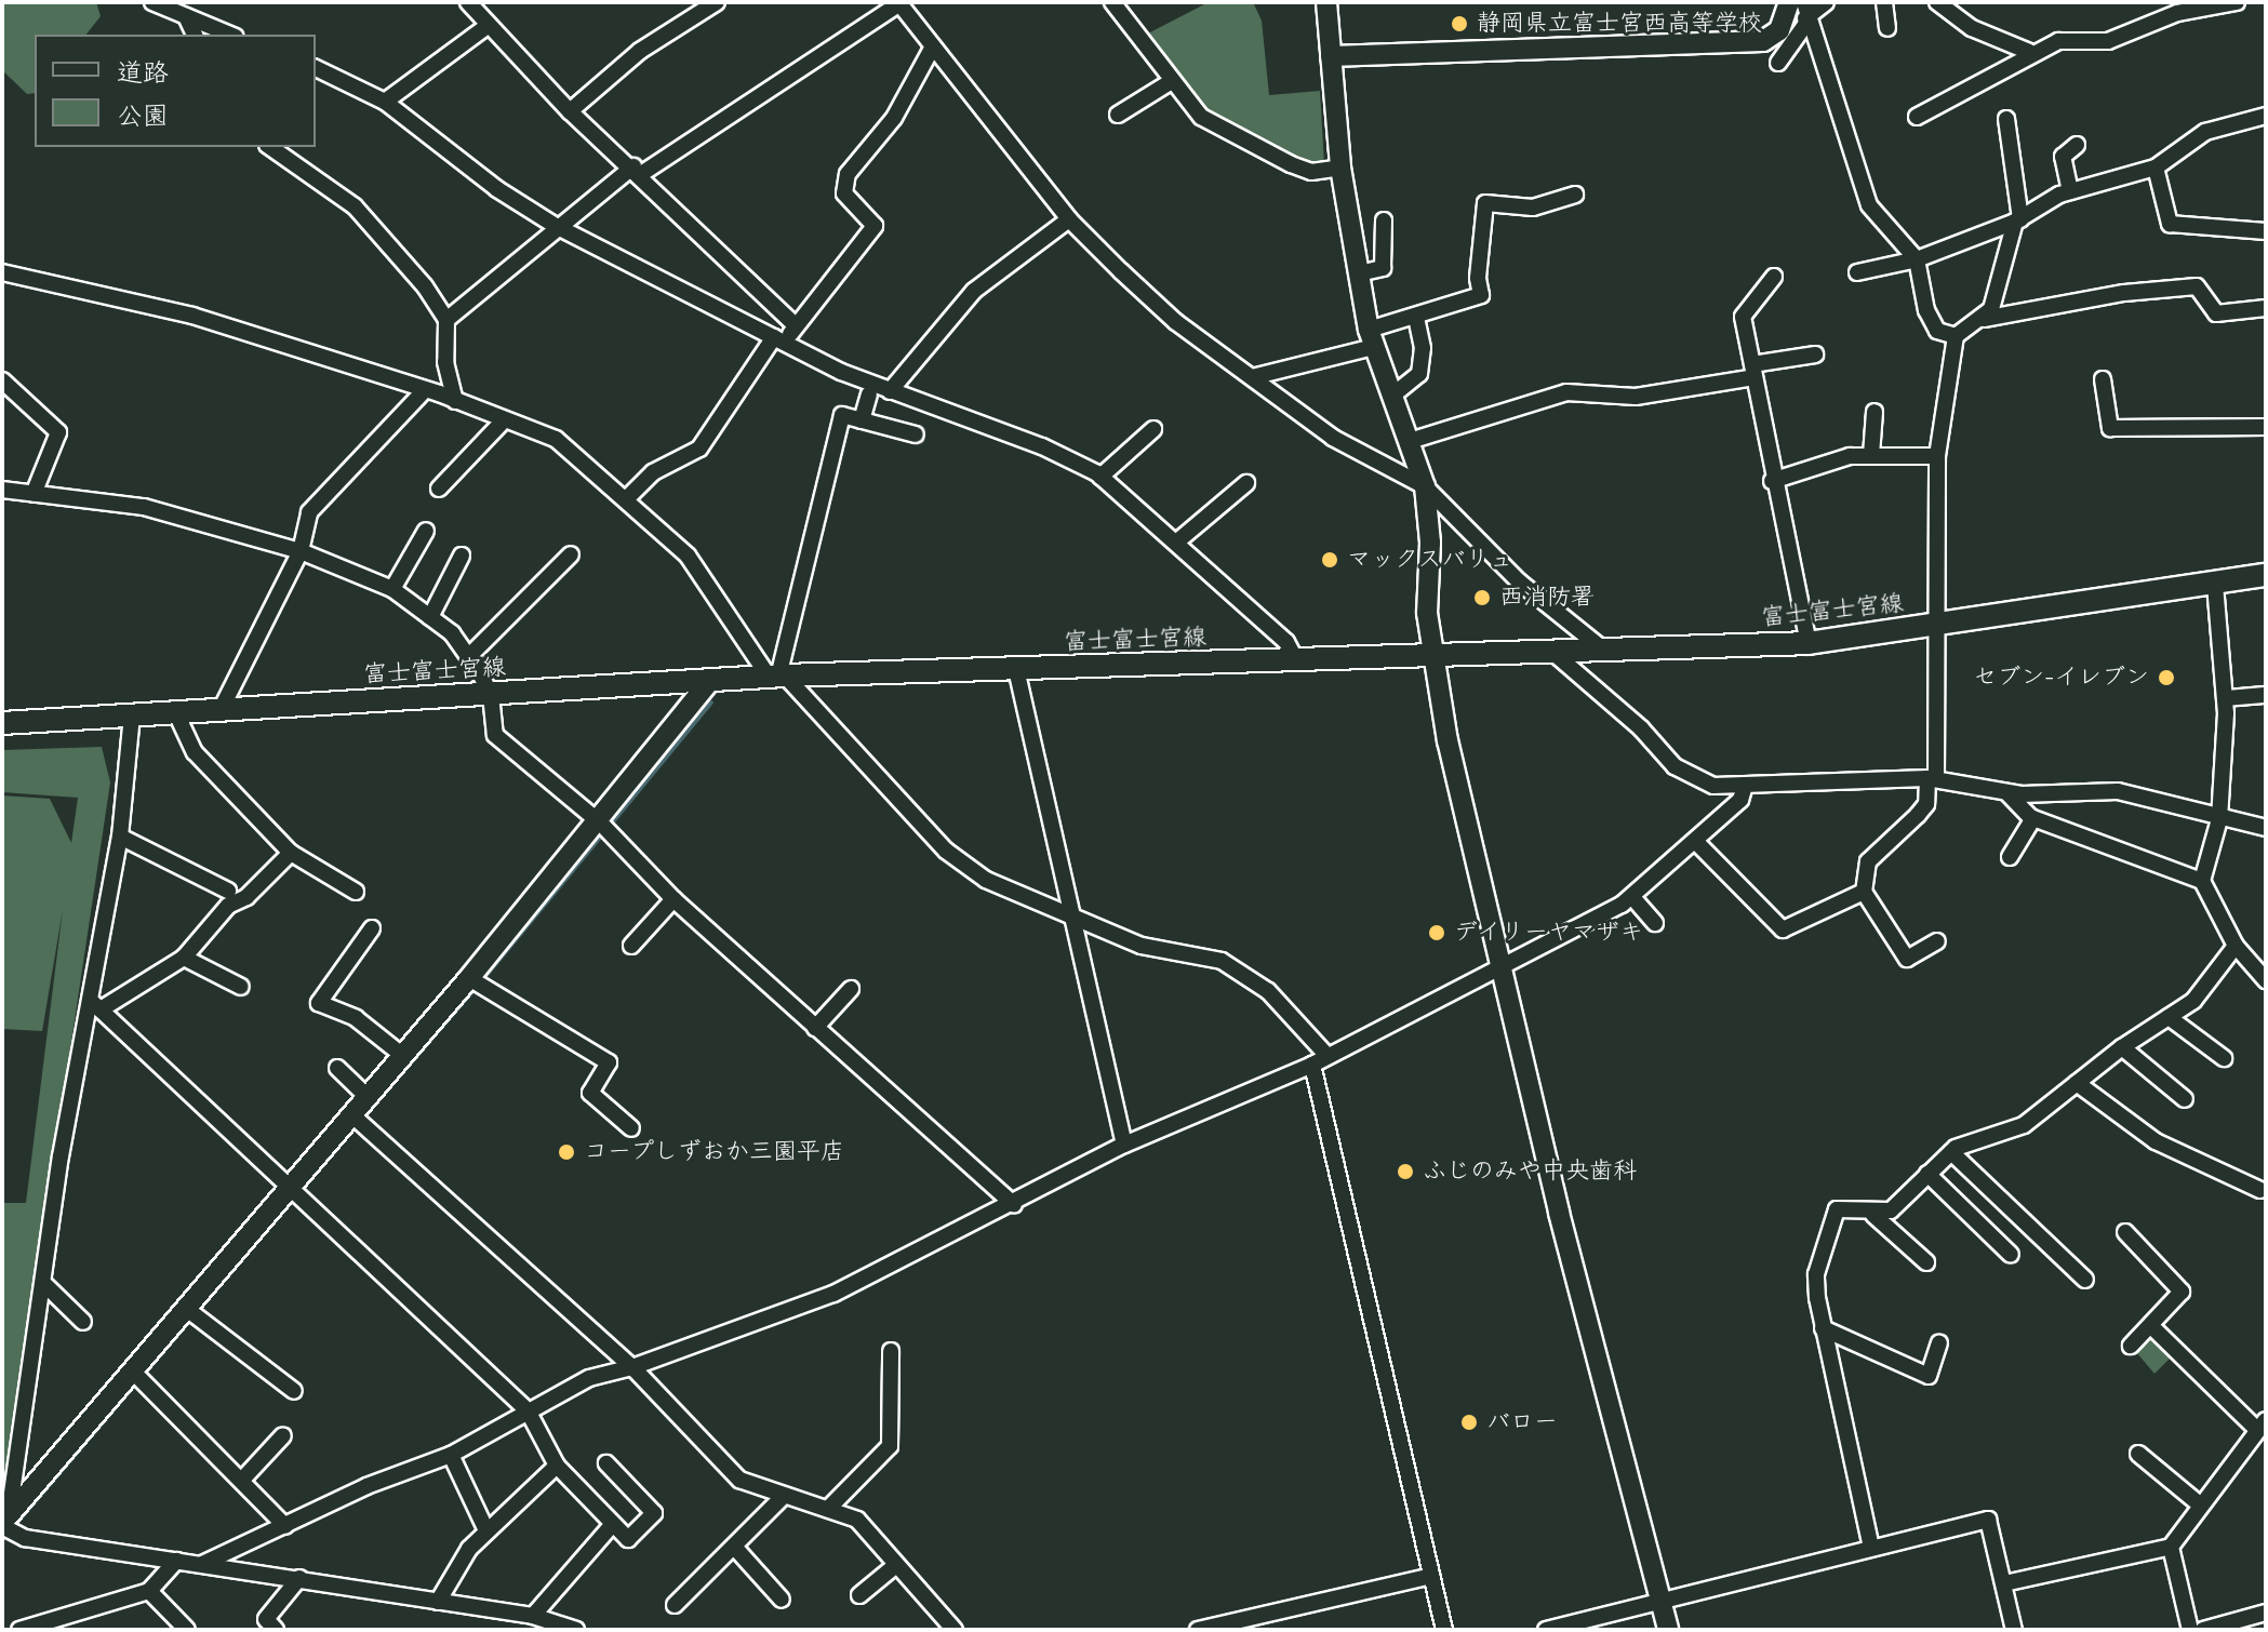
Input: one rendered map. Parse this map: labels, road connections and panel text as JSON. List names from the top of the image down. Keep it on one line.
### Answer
{"streets":{"main road":["富士富士宮線"]},"places":["静岡県立富士宮西高等学校","マックスバリュ","西消防署","セブン-イレブン","デイリーヤマザキ","コープしずおか三園平店","ふじのみや中央歯科","バロー"],"legend":["道路","公園"]}
